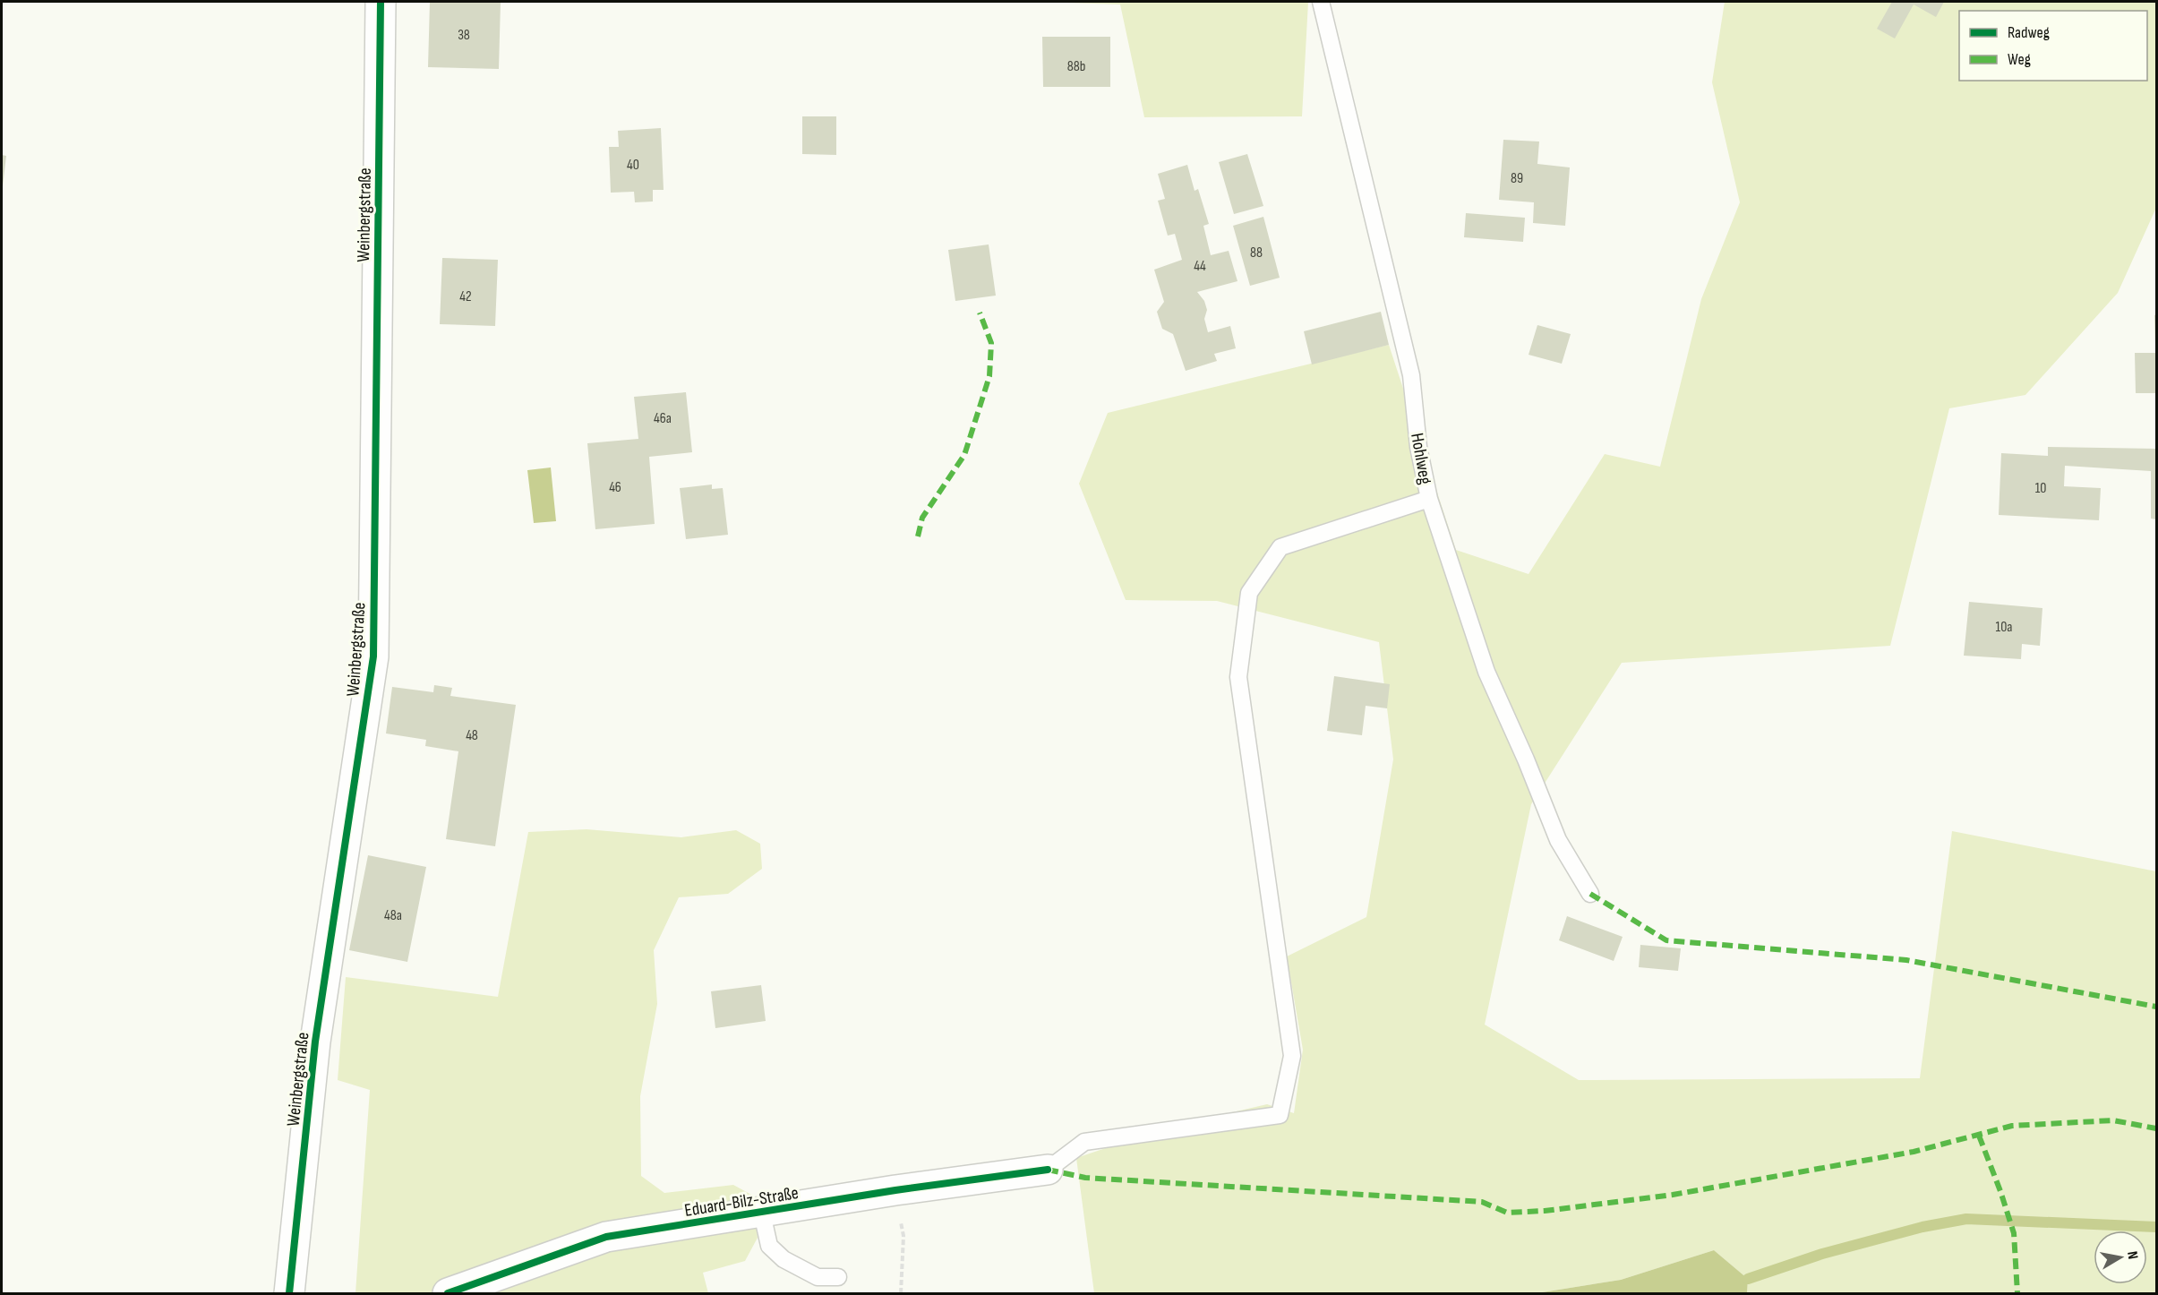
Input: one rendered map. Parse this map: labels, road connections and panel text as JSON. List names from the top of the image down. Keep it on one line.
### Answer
{"streets":{"street":["Weinbergstraße","Eduard-Bilz-Straße"],"lane":["Hohlweg"]},"house_numbers":["38","88b","40","89","88","44","42","46a","46","10","10a","48","48a"],"legend":["Radweg","Weg"],"north":"right"}
